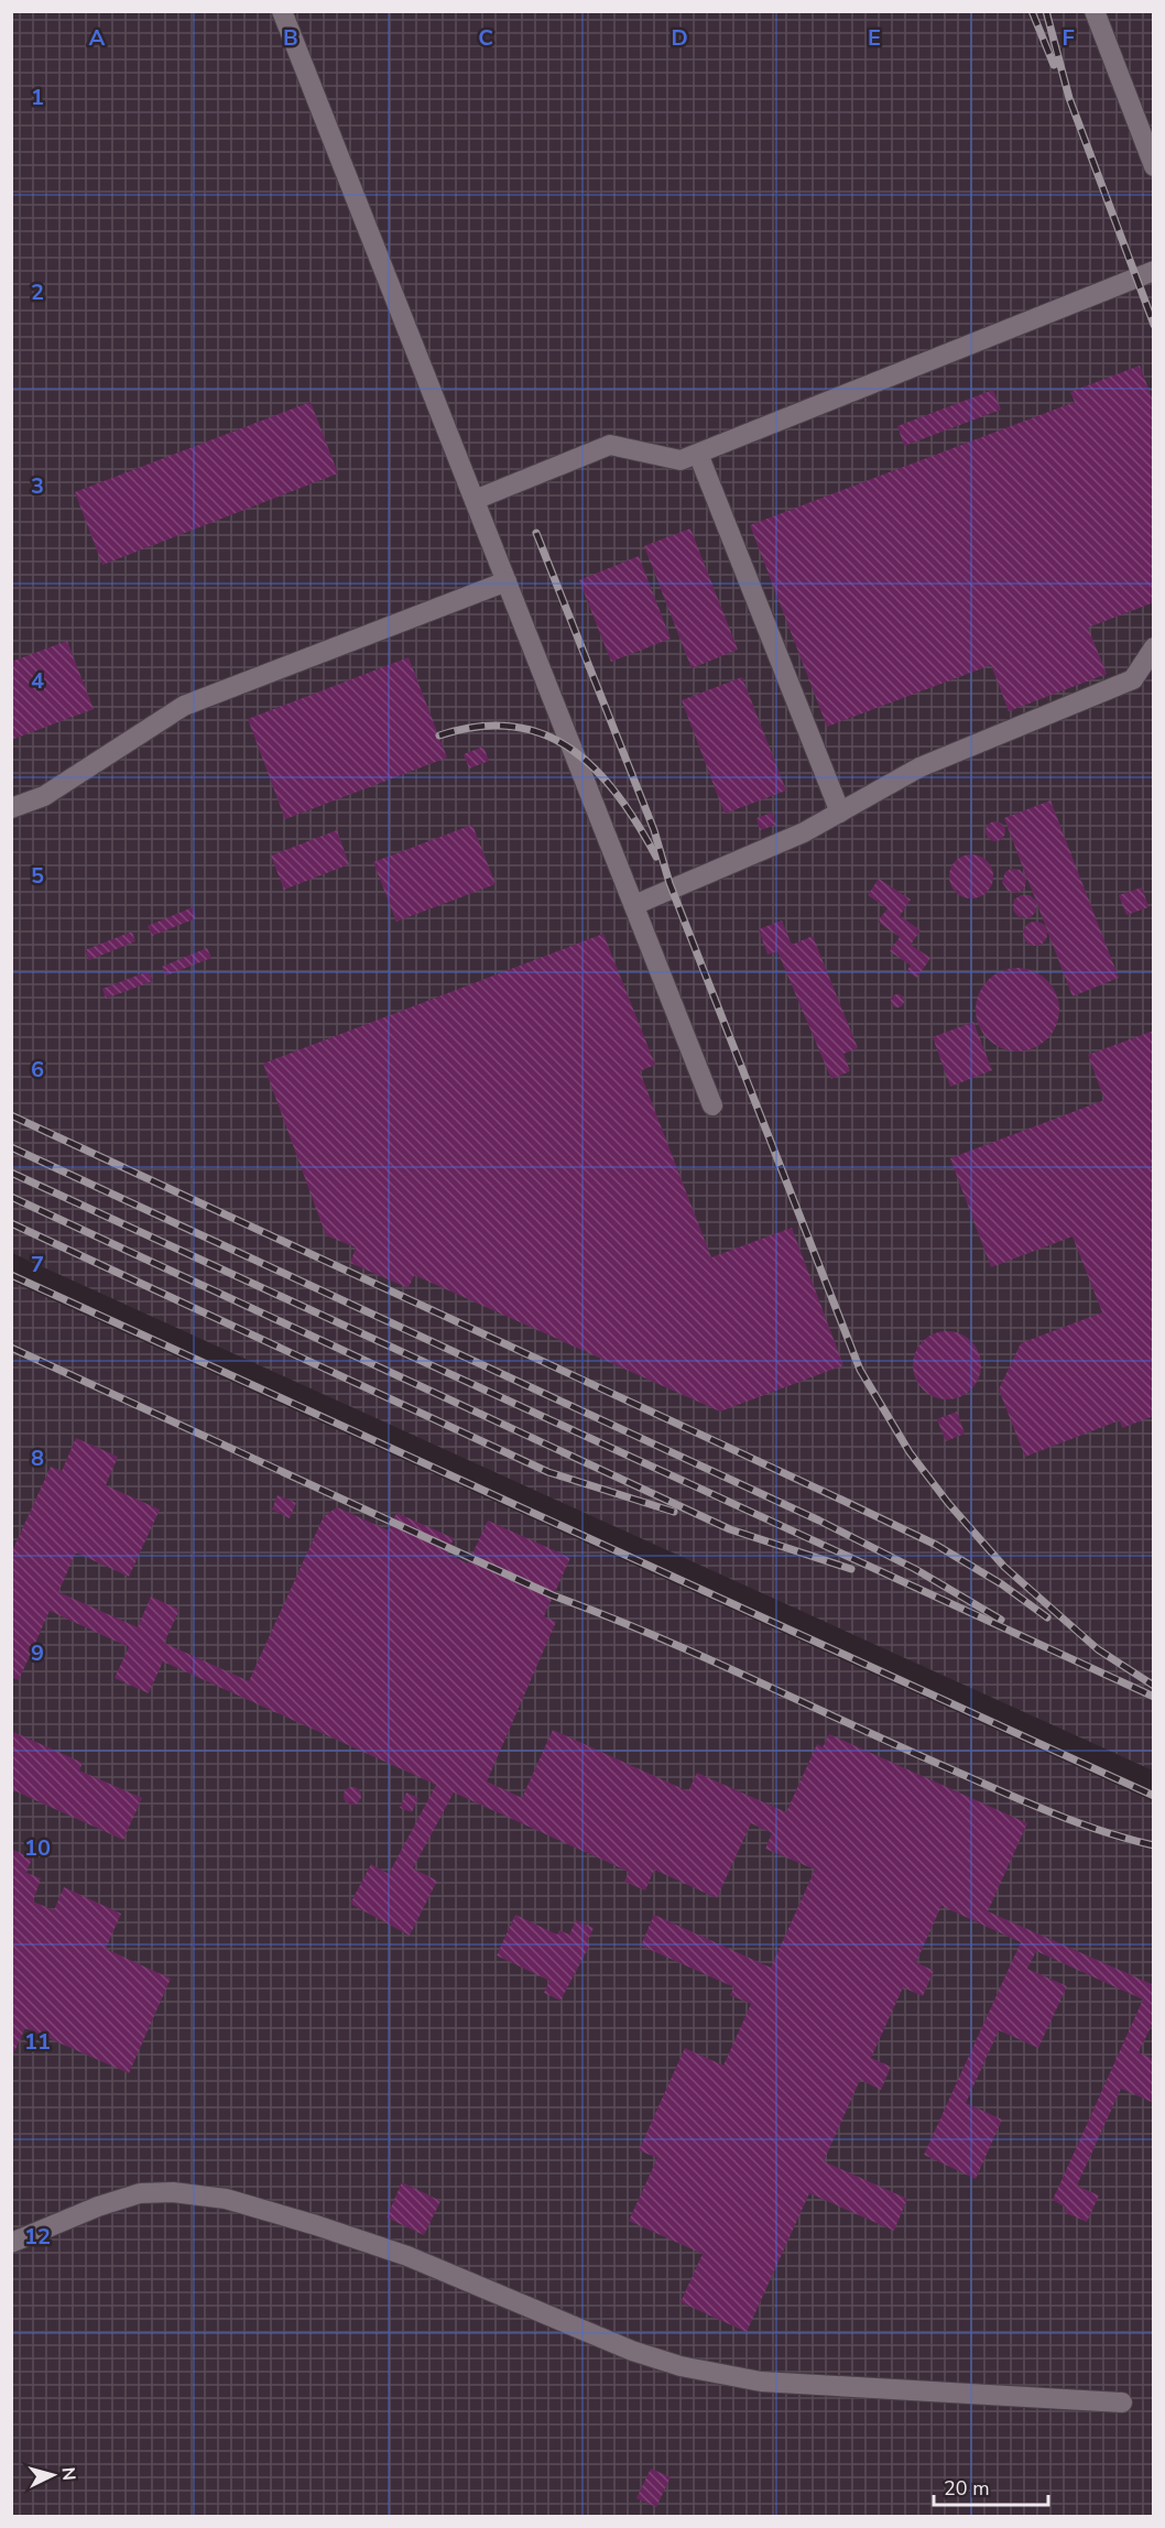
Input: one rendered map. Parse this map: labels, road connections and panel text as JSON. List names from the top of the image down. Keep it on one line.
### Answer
{"scale_bar":"20 m","north":"right","grid":{"columns":["A","B","C","D","E","F"],"rows":["1","2","3","4","5","6","7","8","9","10","11","12"]}}
